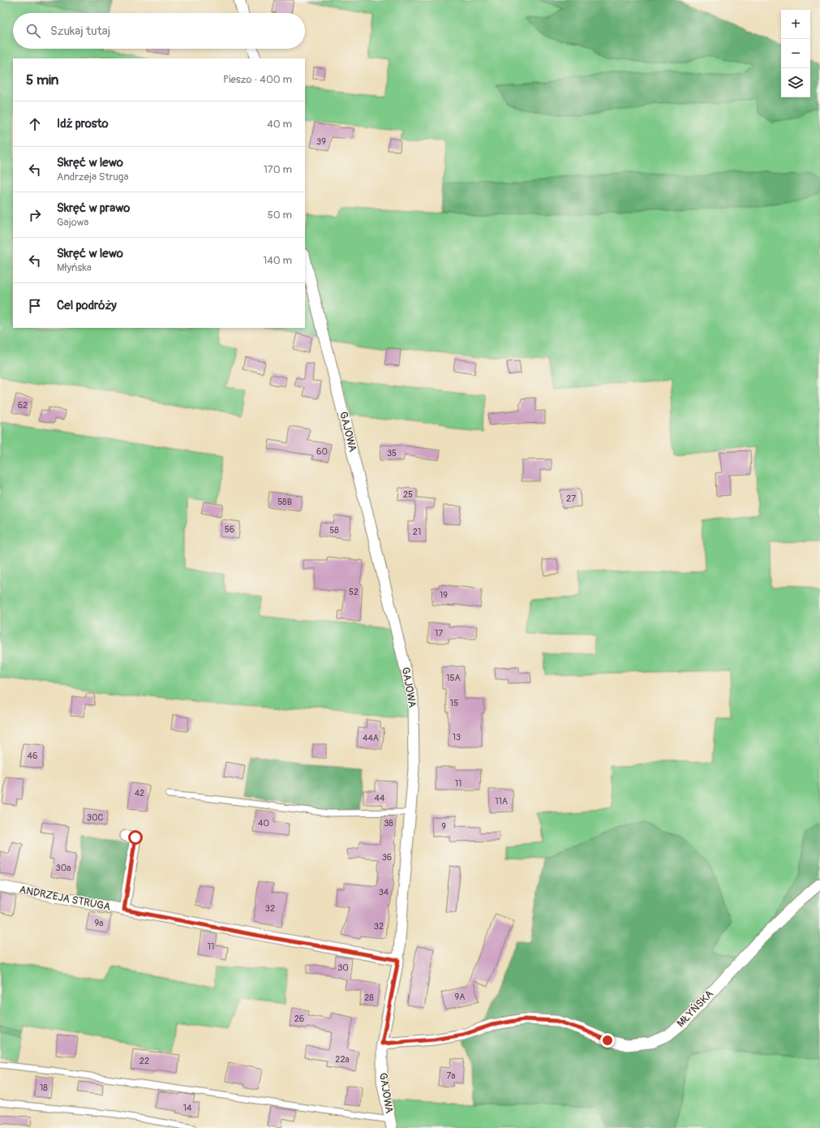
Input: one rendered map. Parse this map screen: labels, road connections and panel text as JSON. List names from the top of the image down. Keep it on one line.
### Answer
{"streets":{"street":["GAJOWA","ANDRZEJA STRUGA","MŁYŃSKA"]},"crossings":[["GAJOWA","ANDRZEJA STRUGA"],["GAJOWA","MŁYŃSKA"]],"house_numbers":["39","62","60","35","25","27","58B","56","58","21","52","19","17","15A","15","13","44A","46","11","42","44","11A","30C","40","38","9","36","30a","34","32","9a","32","11","30","9A","28","26","22a","22","7a","18","14"],"page":{"map_buttons":["+","−"],"search":"Szukaj tutaj","heading":["5 min","Pieszo · 400 m"],"list":[["Idź prosto","40 m"],["Skręć w lewo","Andrzeja Struga","170 m"],["Skręć w prawo","Gajowa","50 m"],["Skręć w lewo","Młyńska","140 m"],"Cel podróży"]}}
